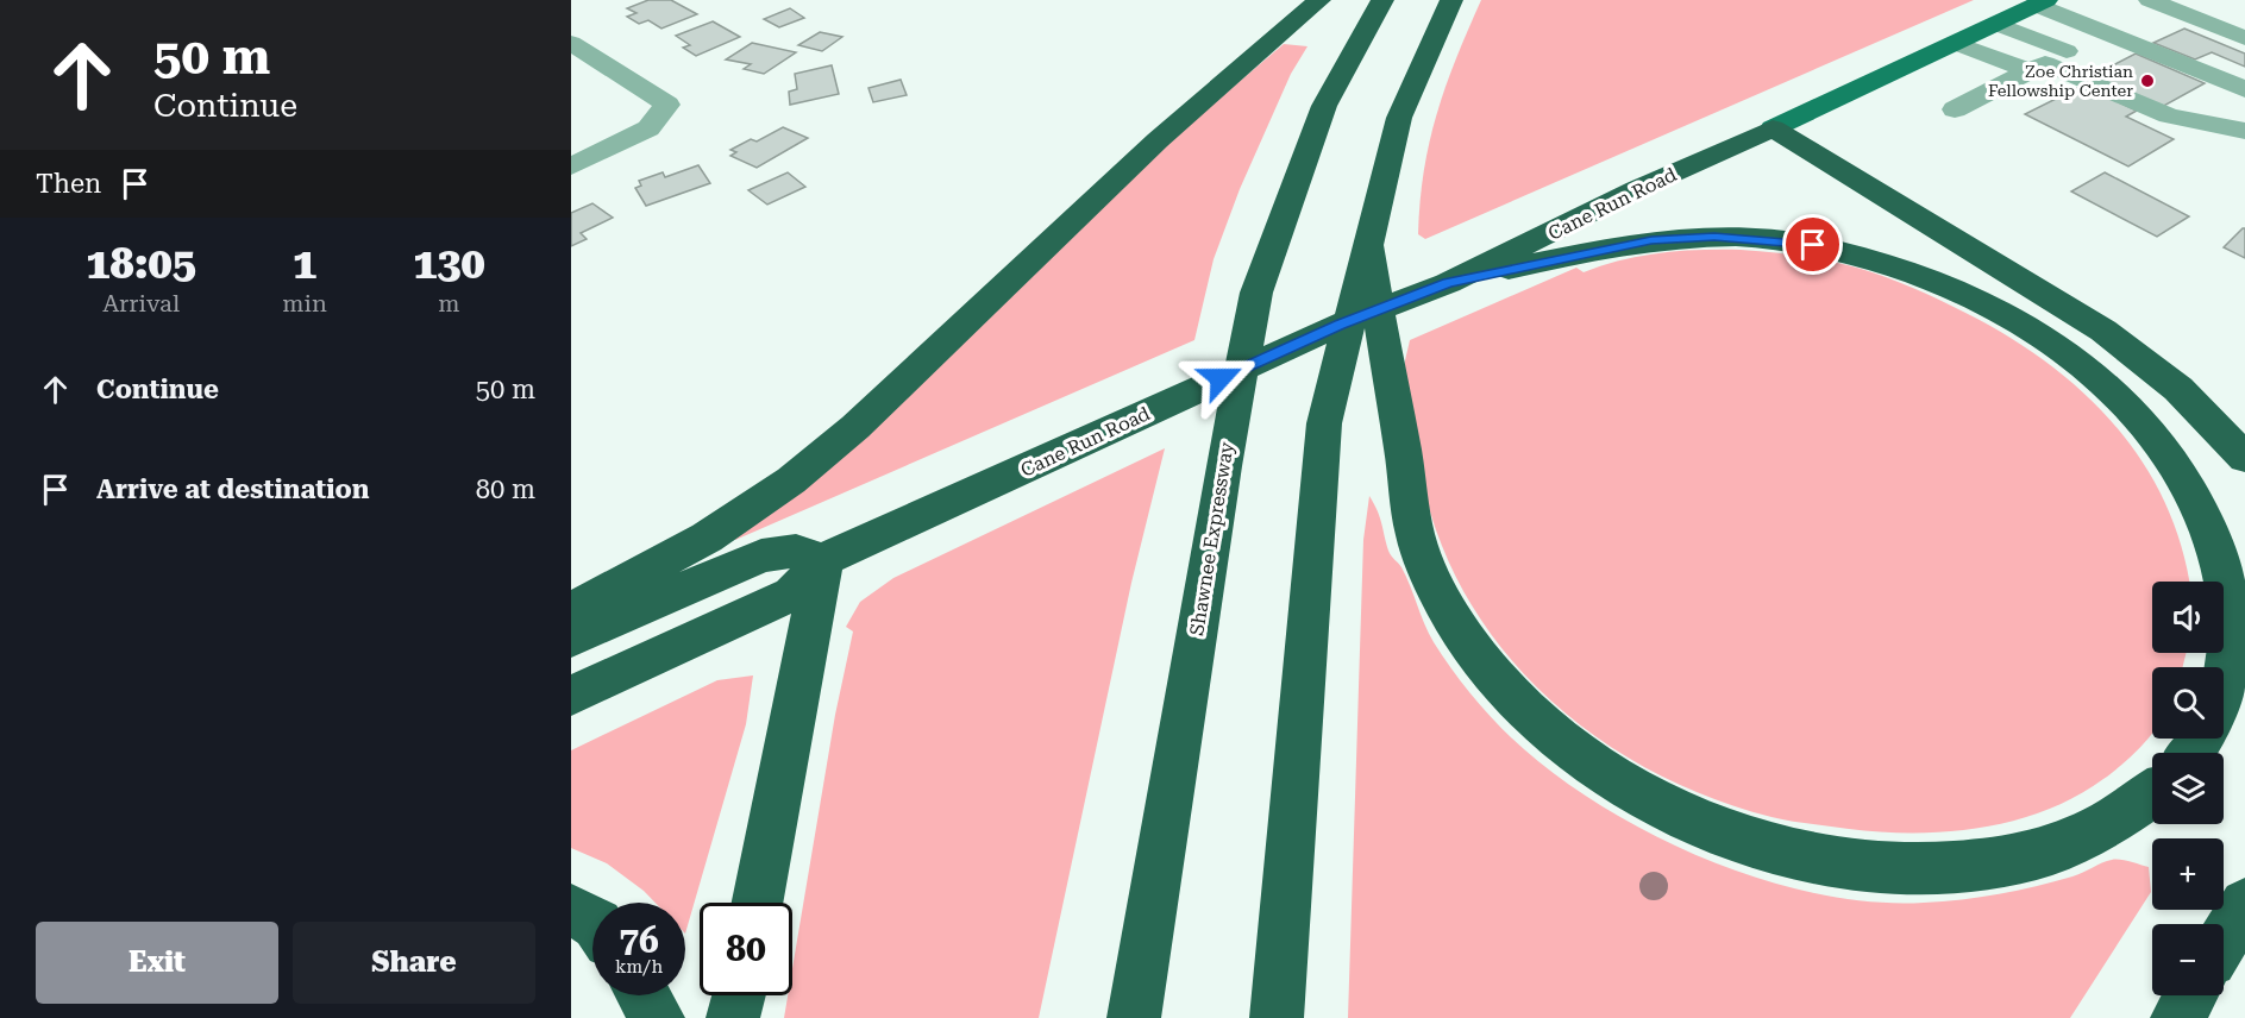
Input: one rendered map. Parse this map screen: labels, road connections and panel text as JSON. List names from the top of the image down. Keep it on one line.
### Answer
{"streets":{"highway":["Cane Run Road","Shawnee Expressway"]},"places":["Zoe Christian Fellowship Center"],"page":{"turn":["50 m","Continue"],"then":"Then","eta":["18:05","Arrival","1","min","130","m"],"list":[{"name":"Continue","value":"50 m"},{"name":"Arrive at destination","value":"80 m"}],"map_buttons":["+","−"],"speed":"76 km/h","limit":"80","buttons":["Exit","Share"]}}
